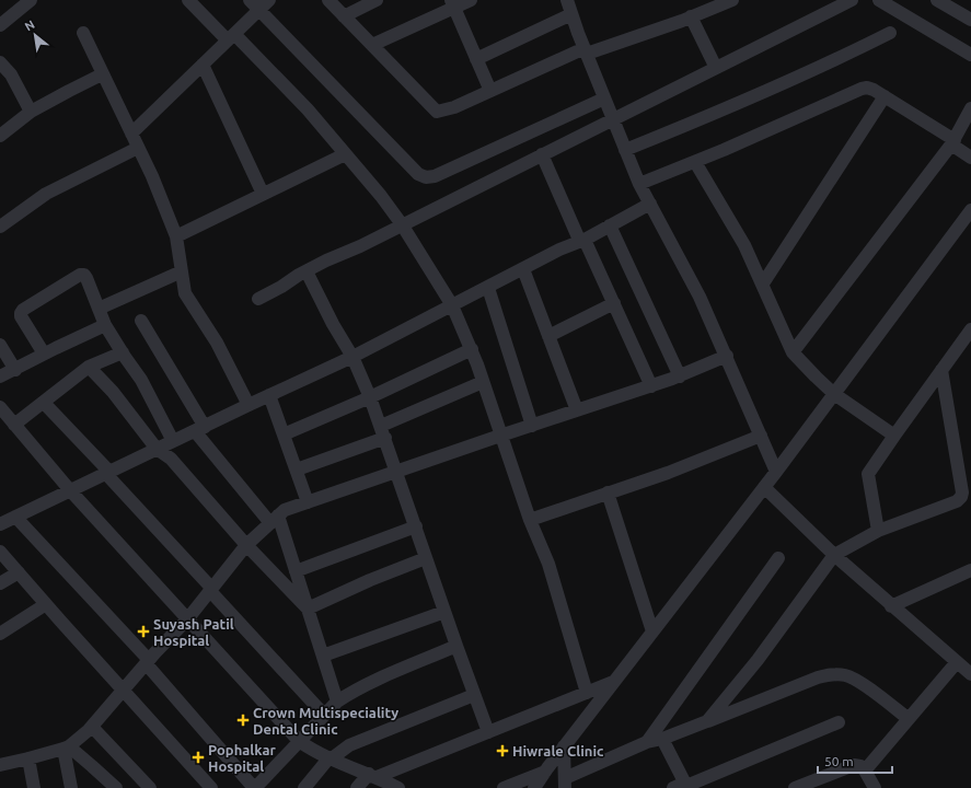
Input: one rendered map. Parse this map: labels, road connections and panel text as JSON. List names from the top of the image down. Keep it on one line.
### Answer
{"places":{"health":["Suyash Patil Hospital","Crown Multispeciality Dental Clinic","Hiwrale Clinic","Pophalkar Hospital"]},"scale_bar":"50 m","north":"top left"}
